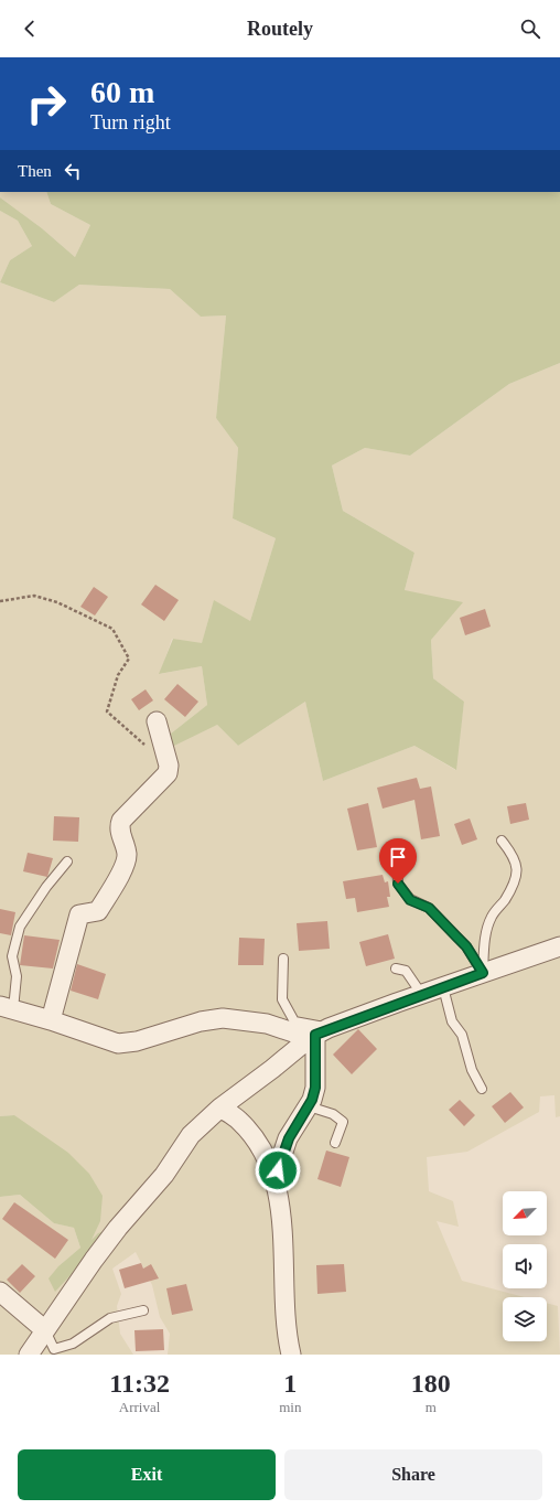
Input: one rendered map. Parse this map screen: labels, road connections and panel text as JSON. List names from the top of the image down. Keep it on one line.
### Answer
{"north":"bottom left","page":{"header":"Routely","turn":["60 m","Turn right"],"then":"Then","eta":["11:32","Arrival","1","min","180","m"],"buttons":["Exit","Share"]}}
